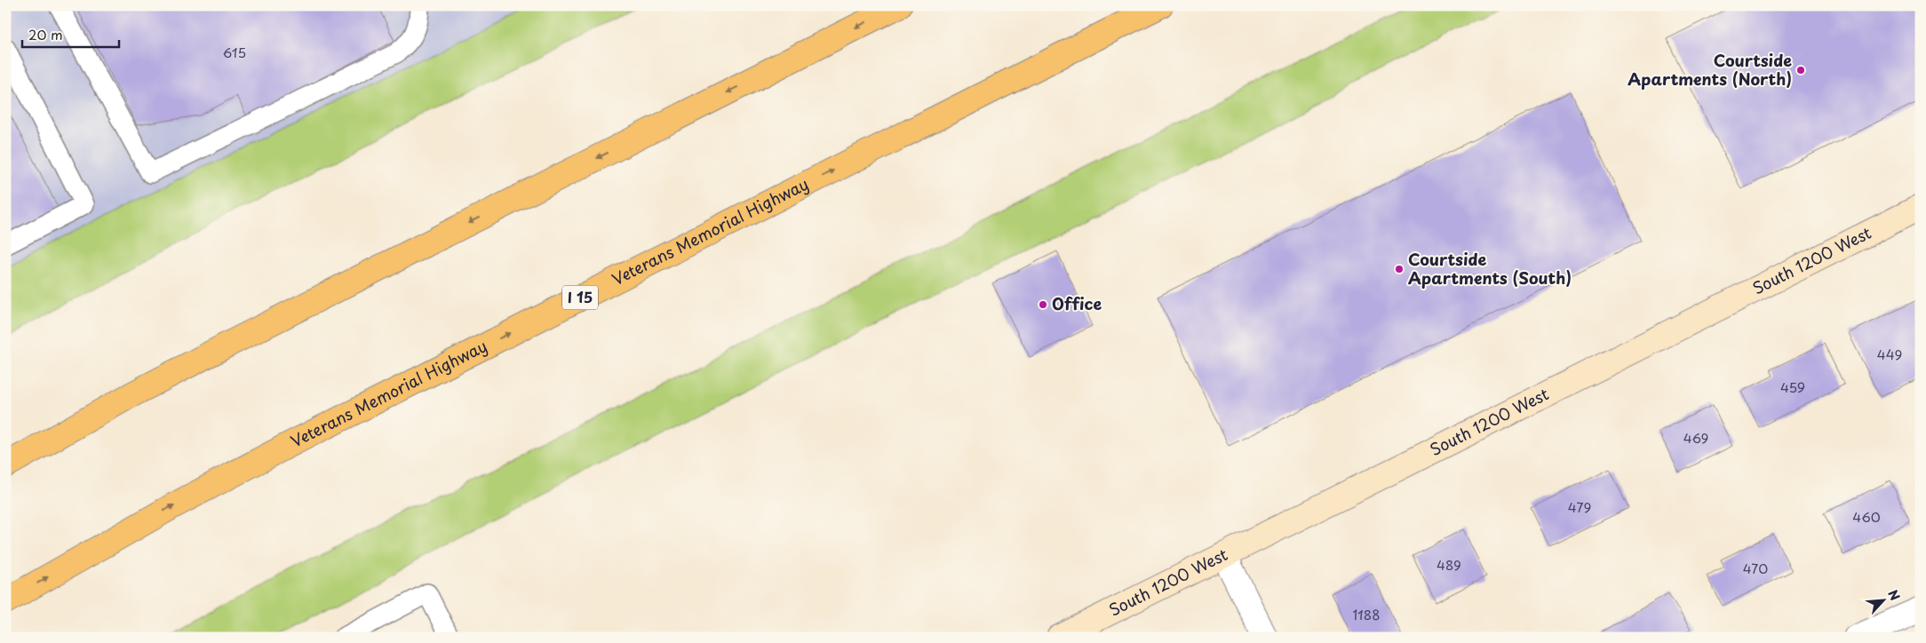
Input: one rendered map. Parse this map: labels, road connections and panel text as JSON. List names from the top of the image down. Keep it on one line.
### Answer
{"streets":{"highway":["Veterans Memorial Highway","I 15"],"main road":["South 1200 West"]},"places":["Courtside Apartments (North)","Courtside Apartments (South)","Office"],"house_numbers":["615","449","459","469","479","460","489","470","1188"],"scale_bar":"20 m","north":"top right"}
